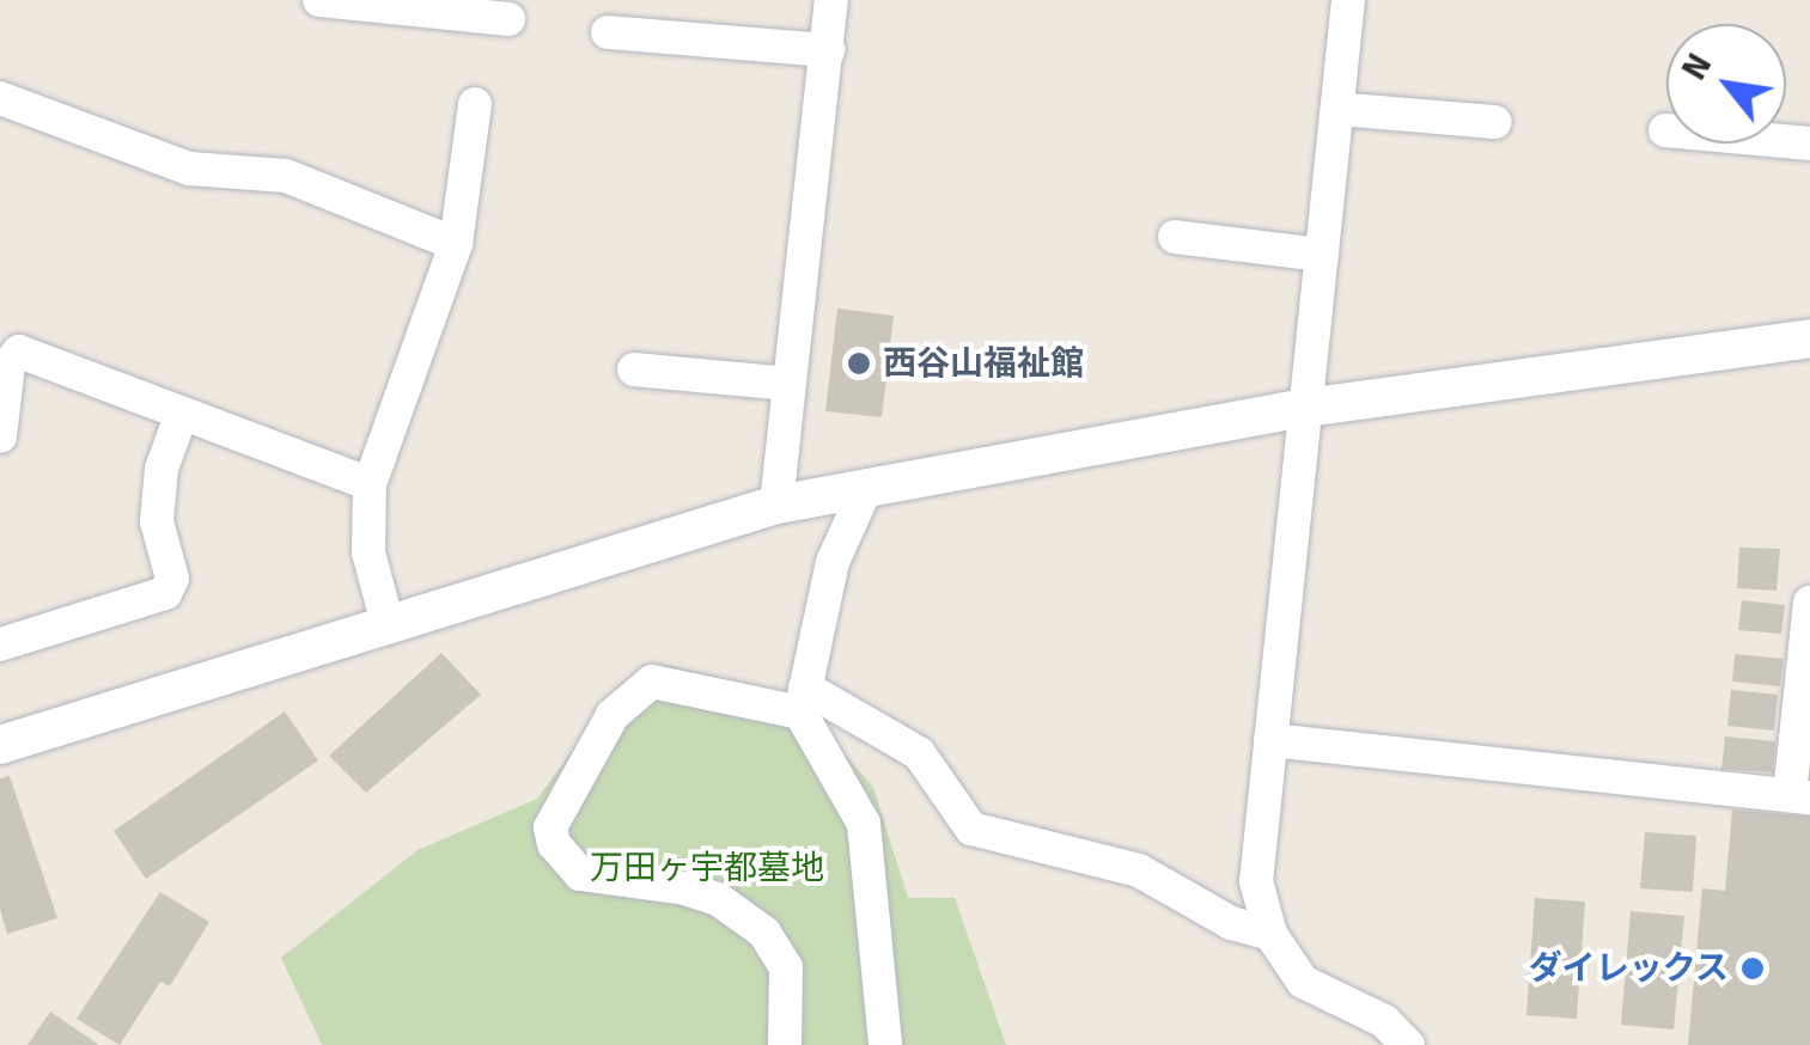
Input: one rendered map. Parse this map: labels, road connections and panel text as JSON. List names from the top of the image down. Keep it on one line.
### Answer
{"parks":["万田ヶ宇都墓地"],"places":["西谷山福祉館","ダイレックス"],"north":"top left"}
